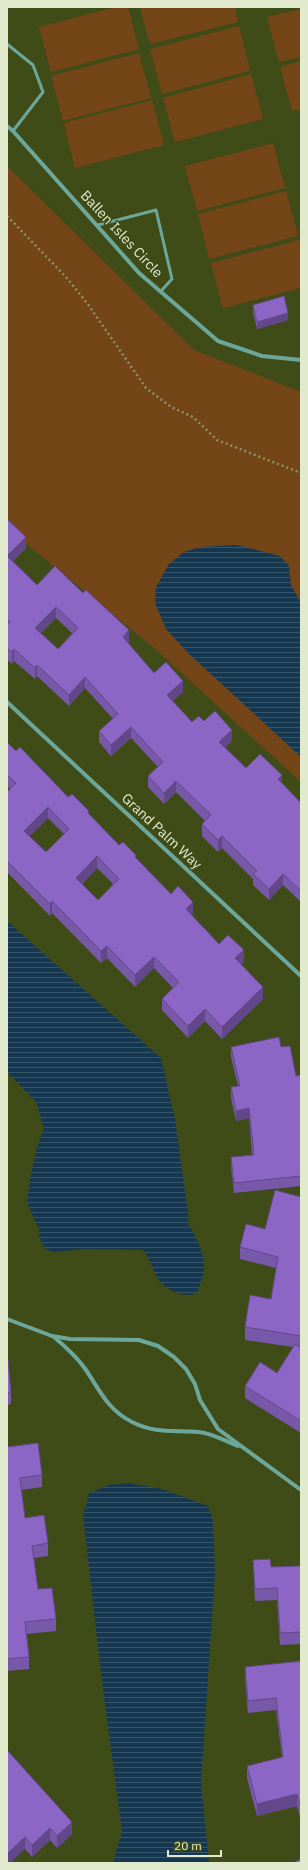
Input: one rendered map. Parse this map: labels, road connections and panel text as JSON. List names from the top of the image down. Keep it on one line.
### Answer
{"streets":{"street":["Ballen Isles Circle","Grand Palm Way"]},"scale_bar":"20 m"}
